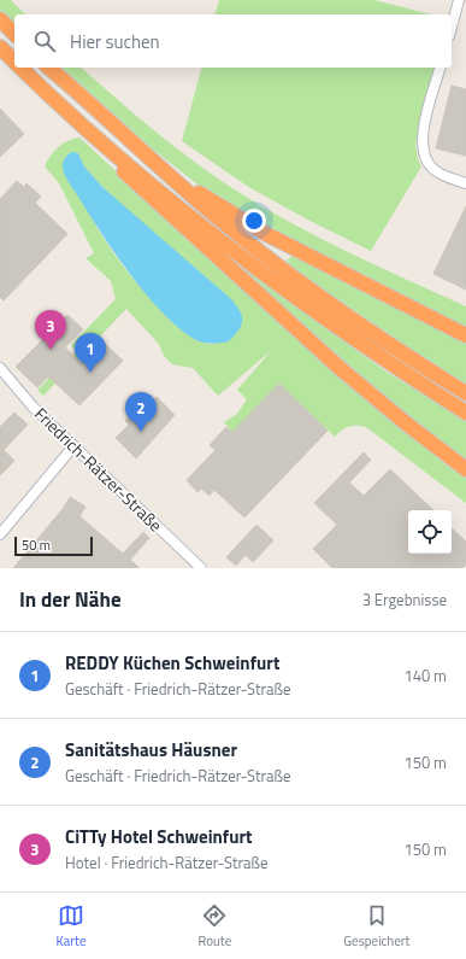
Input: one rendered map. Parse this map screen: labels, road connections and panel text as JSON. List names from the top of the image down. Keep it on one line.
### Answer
{"streets":{"street":["Friedrich-Rätzer-Straße"]},"scale_bar":"50 m","page":{"search":"Hier suchen","pins":["3","1","2"],"scale":"50 m","heading":["In der Nähe","3 Ergebnisse"],"list":[{"mark":"1","name":"REDDY Küchen Schweinfurt","note":"Geschäft · Friedrich-Rätzer-Straße","value":"140 m"},{"mark":"2","name":"Sanitätshaus Häusner","note":"Geschäft · Friedrich-Rätzer-Straße","value":"150 m"},{"mark":"3","name":"CiTTy Hotel Schweinfurt","note":"Hotel · Friedrich-Rätzer-Straße","value":"150 m"}],"nav":["Karte","Route","Gespeichert"]}}
